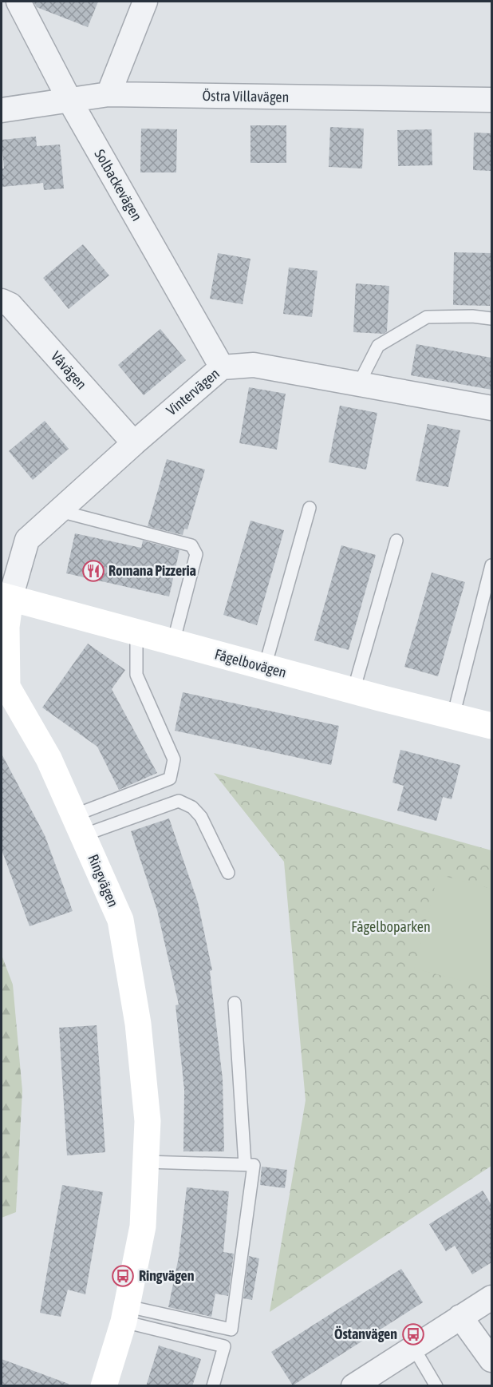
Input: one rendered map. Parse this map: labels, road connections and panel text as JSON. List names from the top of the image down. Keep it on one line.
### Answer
{"streets":{"street":["Östra Villavägen","Solbackevägen","Våvägen","Vintervägen","Fågelbovägen","Ringvägen"]},"crossings":[["Östra Villavägen","Solbackevägen"],["Solbackevägen","Vintervägen"],["Våvägen","Vintervägen"],["Vintervägen","Fågelbovägen"],["Vintervägen","Ringvägen"],["Fågelbovägen","Ringvägen"]],"parks":["Fågelboparken"],"places":{"restaurant":["Romana Pizzeria"],"bus stop":["Ringvägen","Östanvägen"]}}
